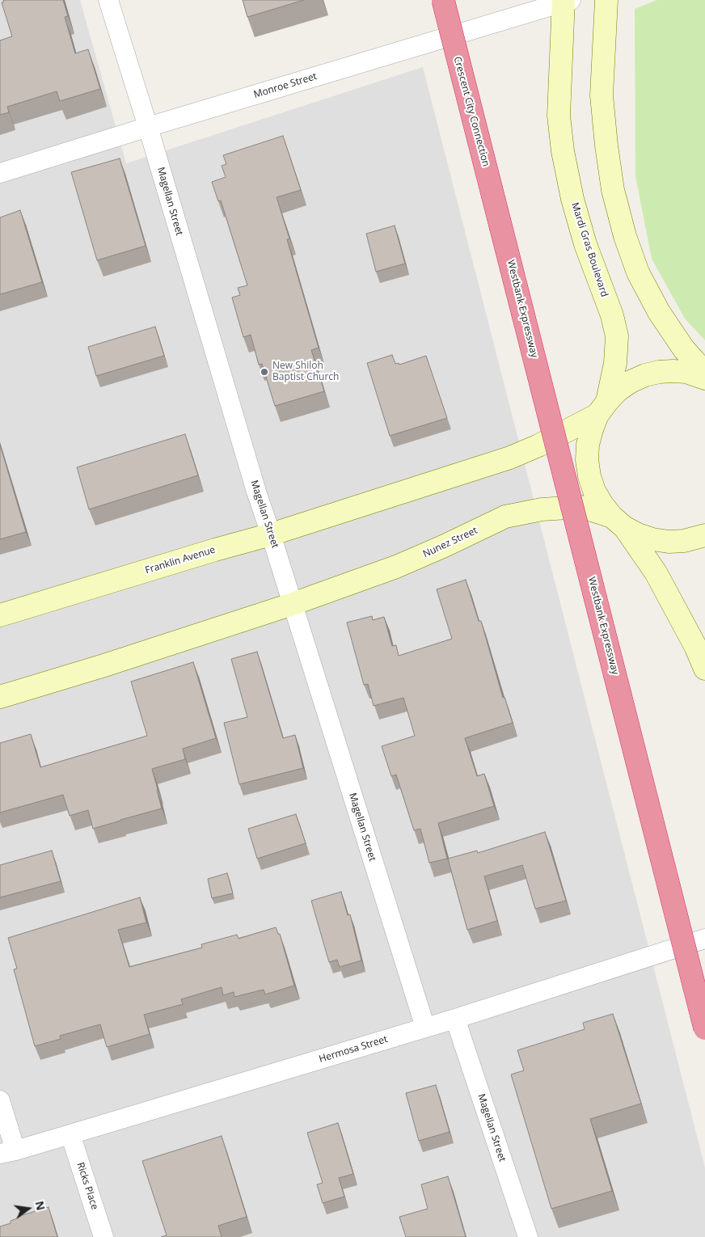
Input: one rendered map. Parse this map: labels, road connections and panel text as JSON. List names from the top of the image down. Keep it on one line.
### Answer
{"streets":{"highway":["Crescent City Connection","Westbank Expressway"],"main road":["Mardi Gras Boulevard","Nunez Street","Franklin Avenue"],"street":["Monroe Street","Magellan Street","Hermosa Street","Ricks Place"]},"crossings":[["Monroe Street","Magellan Street"],["Monroe Street","Mardi Gras Boulevard"],["Crescent City Connection","Westbank Expressway"],["Magellan Street","Nunez Street"],["Magellan Street","Franklin Avenue"],["Magellan Street","Hermosa Street"],["Mardi Gras Boulevard","Nunez Street"],["Mardi Gras Boulevard","Franklin Avenue"],["Hermosa Street","Ricks Place"]],"places":["New Shiloh Baptist Church"],"north":"right"}
